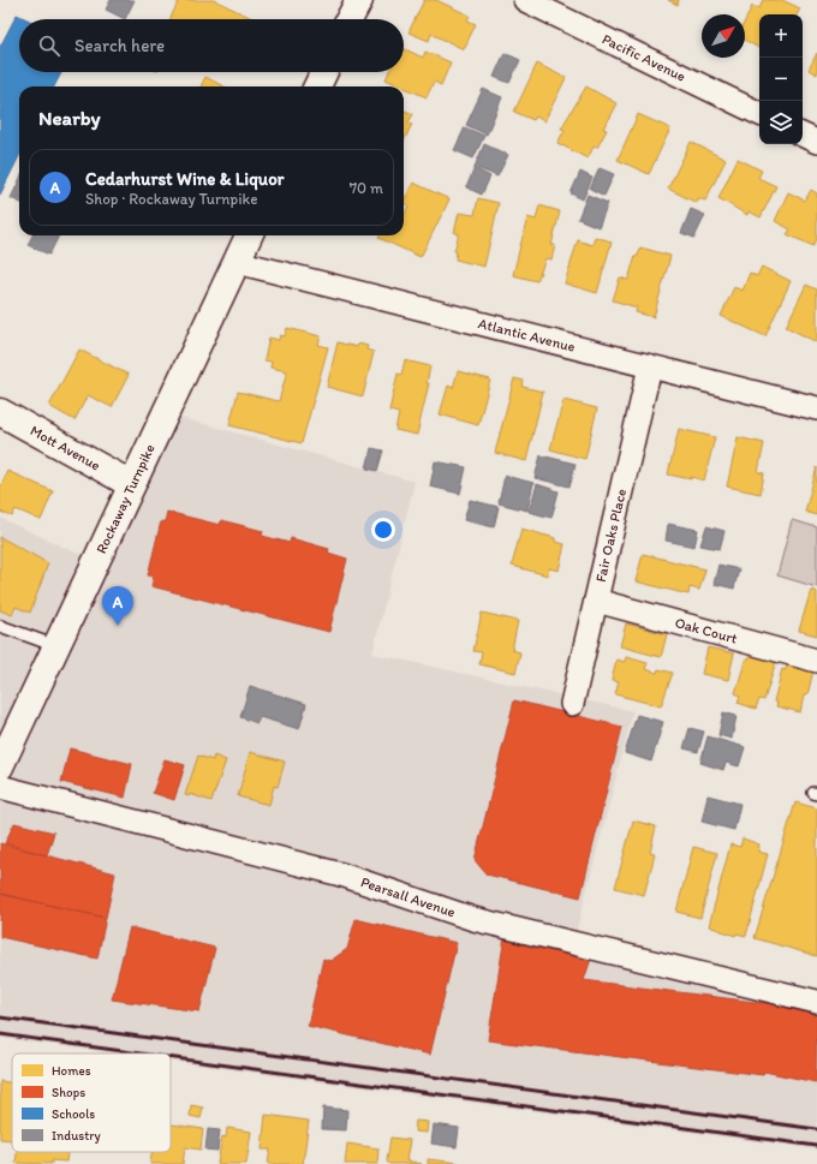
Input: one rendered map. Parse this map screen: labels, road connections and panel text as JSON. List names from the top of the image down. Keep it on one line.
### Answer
{"streets":{"main road":["Mott Avenue","Rockaway Turnpike"],"street":["Pacific Avenue","Atlantic Avenue","Fair Oaks Place","Oak Court","Pearsall Avenue"]},"crossings":[["Atlantic Avenue","Rockaway Turnpike"],["Atlantic Avenue","Fair Oaks Place"],["Mott Avenue","Rockaway Turnpike"],["Fair Oaks Place","Oak Court"]],"legend":["Homes","Shops","Schools","Industry"],"north":"top right","page":{"map_buttons":["+","−"],"search":"Search here","heading":"Nearby","list":[{"mark":"A","name":"Cedarhurst Wine & Liquor","note":"Shop · Rockaway Turnpike","value":"70 m"}],"pins":"A"}}
